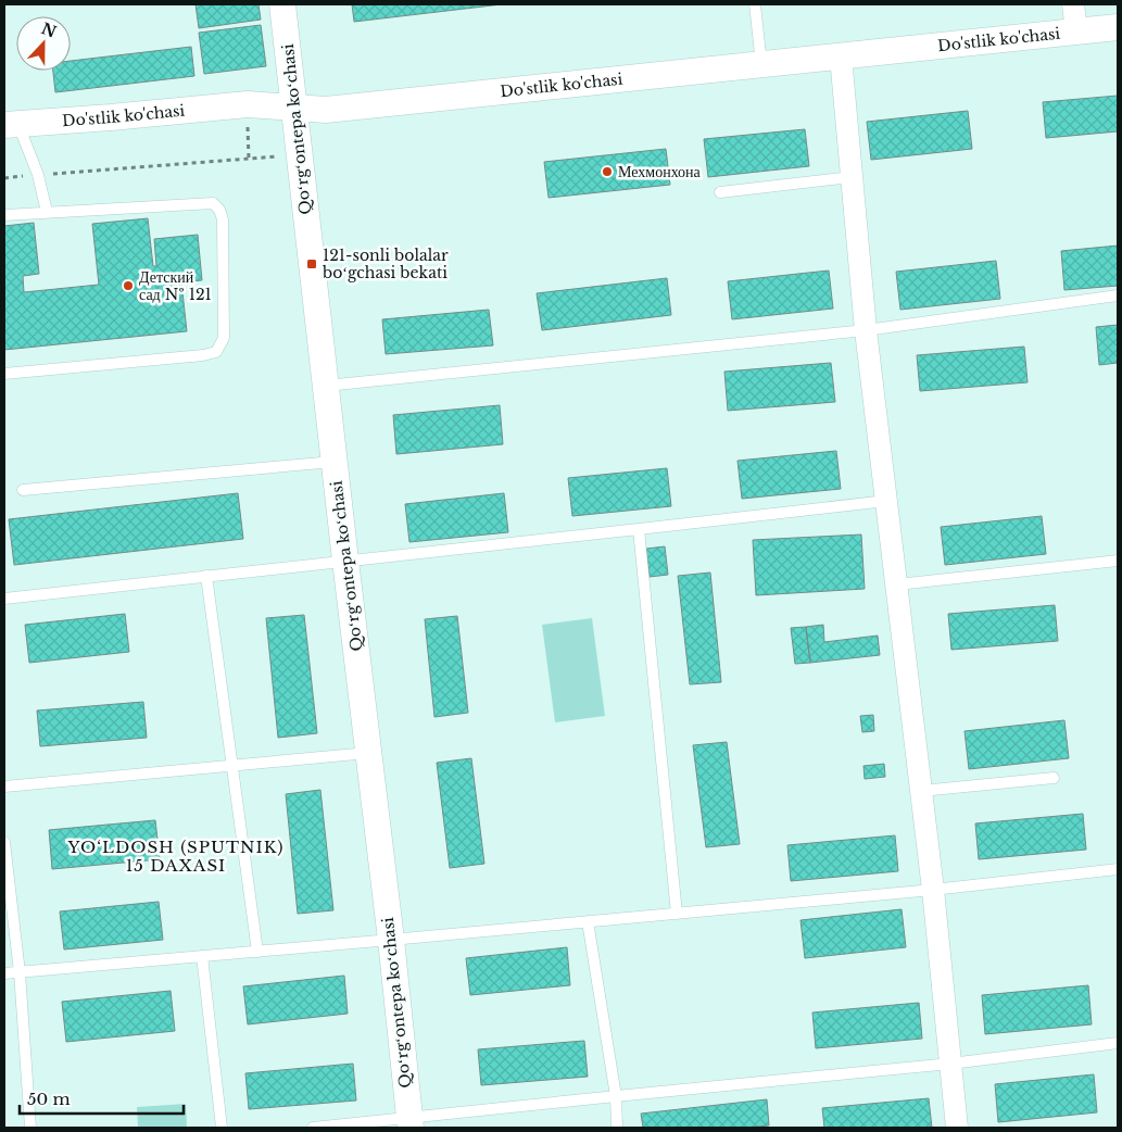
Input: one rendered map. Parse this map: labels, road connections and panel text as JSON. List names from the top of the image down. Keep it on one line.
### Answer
{"streets":{"street":["Do'stlik ko'chasi","Qoʻrgʻontepa koʻchasi"]},"crossings":[["Do'stlik ko'chasi","Qoʻrgʻontepa koʻchasi"]],"districts":["YO‘LDOSH (SPUTNIK) 15 DAXASI"],"places":{"other":["Мехмонхона","Детский сад № 121"],"transit":["121-sonli bolalar boʻgchasi bekati"]},"scale_bar":"50 m","north":"top"}
